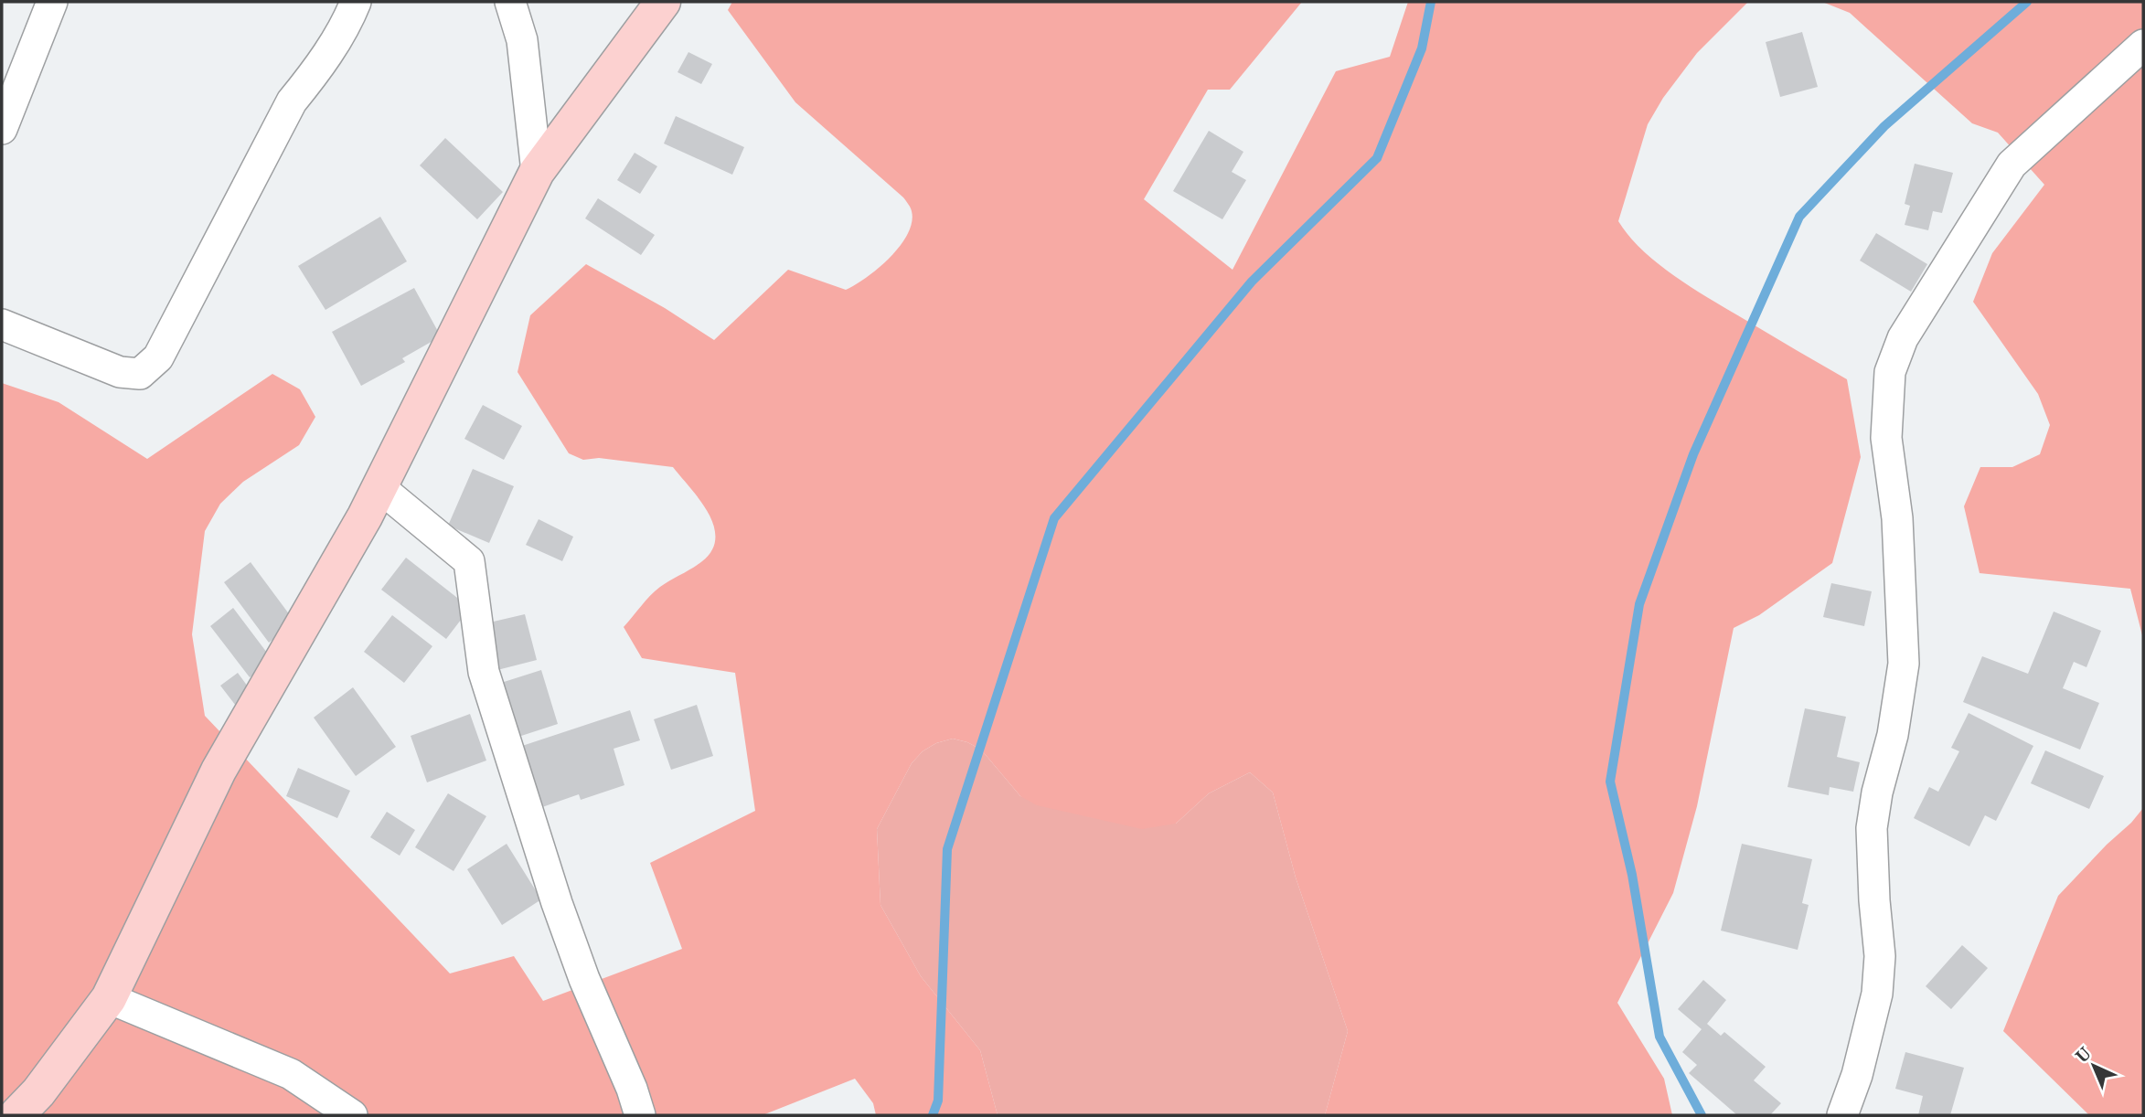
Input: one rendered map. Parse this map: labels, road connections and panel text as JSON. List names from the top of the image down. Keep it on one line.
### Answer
{"north":"top left"}
